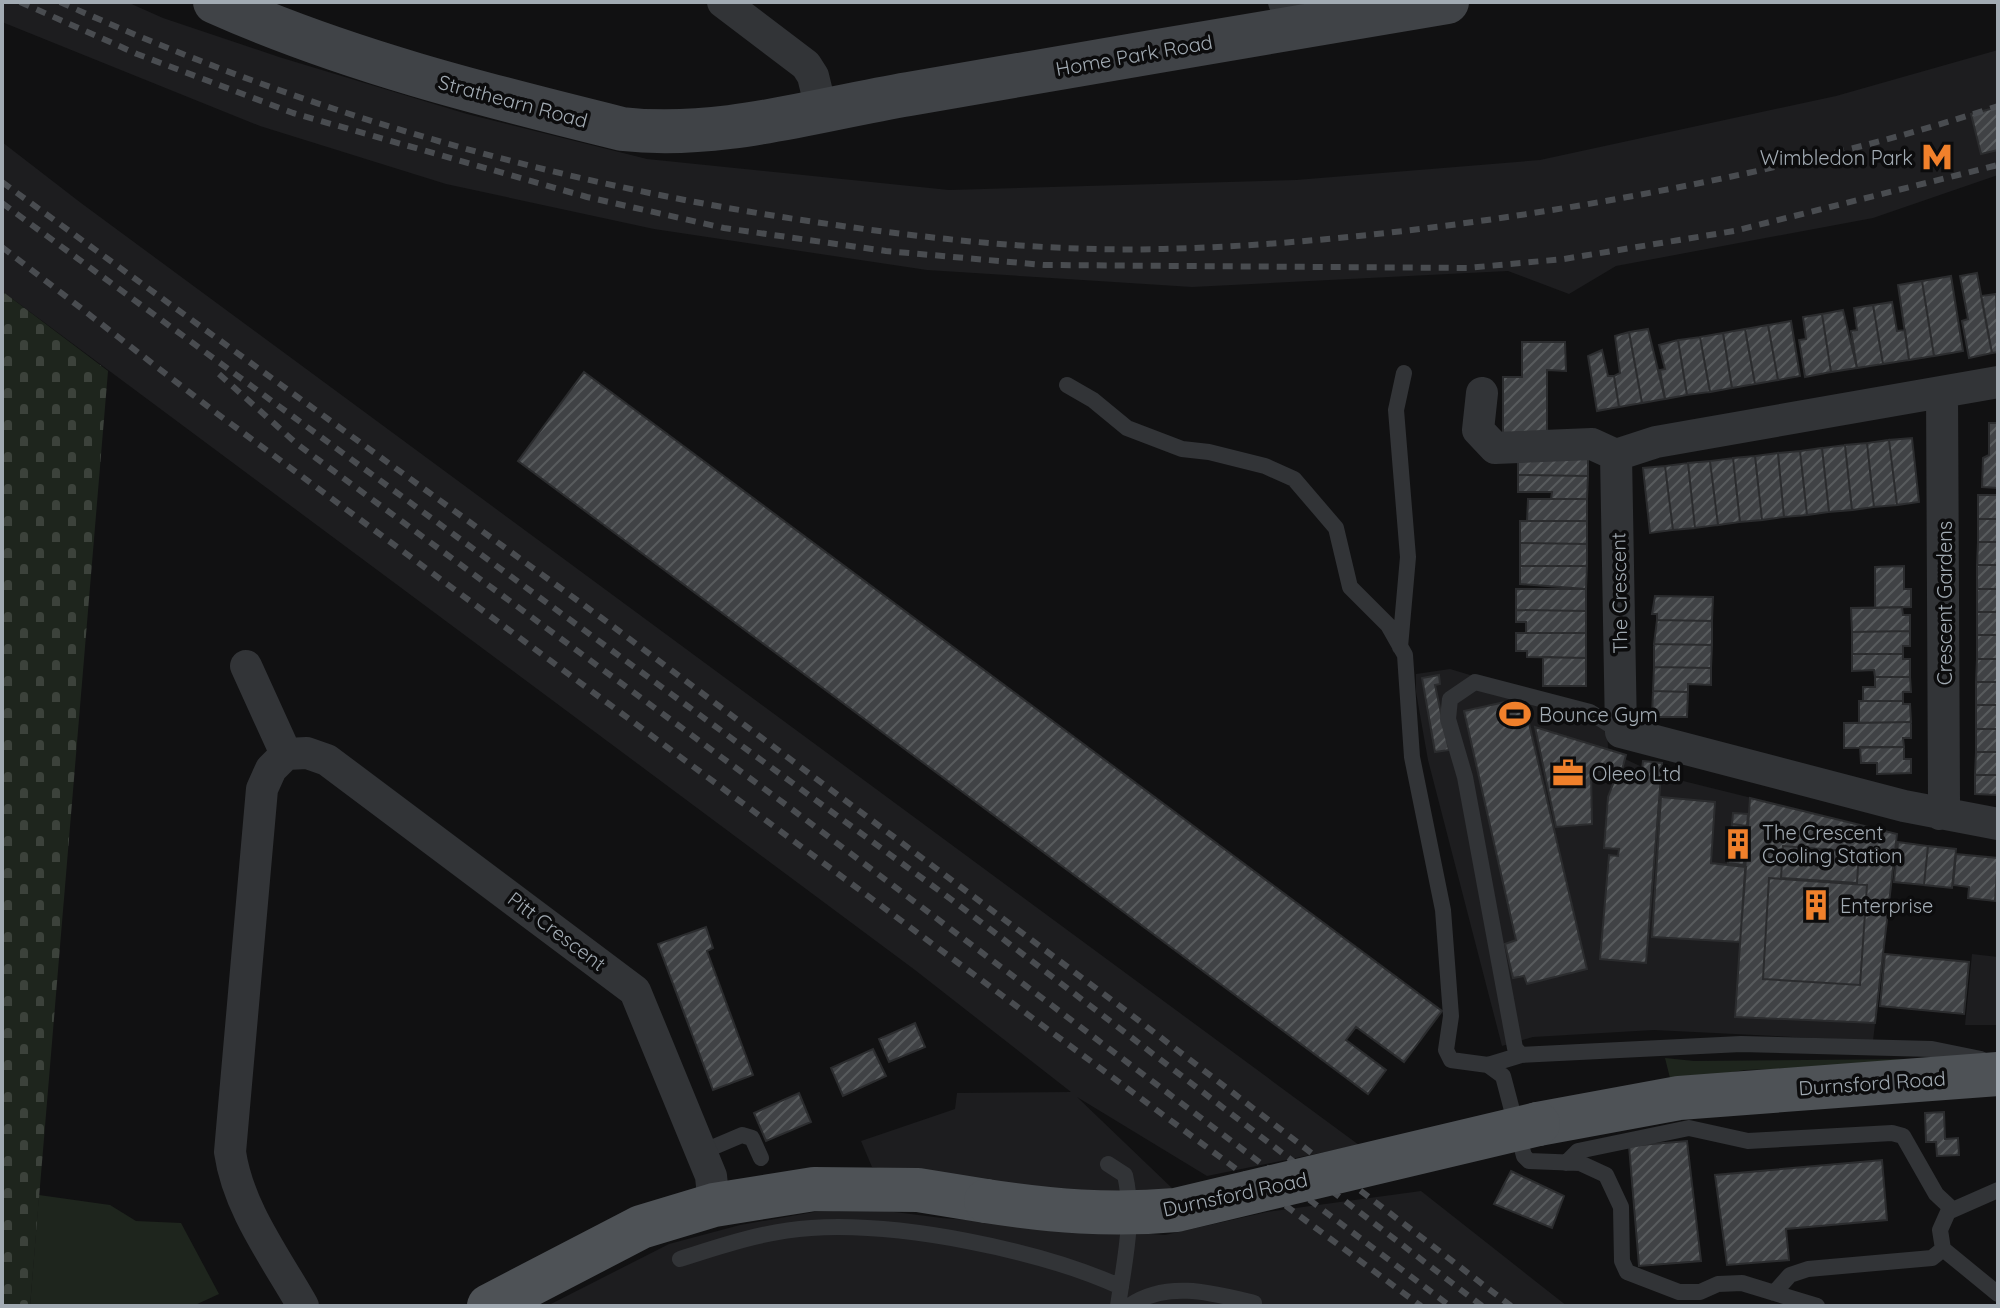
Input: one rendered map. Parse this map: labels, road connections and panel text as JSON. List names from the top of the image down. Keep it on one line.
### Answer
{"streets":{"main road":["Durnsford Road"],"street":["Home Park Road","Strathearn Road","The Crescent","Crescent Gardens","Pitt Crescent"]},"crossings":[["Home Park Road","Strathearn Road"],["Pitt Crescent","Durnsford Road"]],"places":{"metro station":["Wimbledon Park"],"sports":["Bounce Gym"],"office":["Oleeo Ltd"],"building":["The Crescent Cooling Station","Enterprise"]}}
